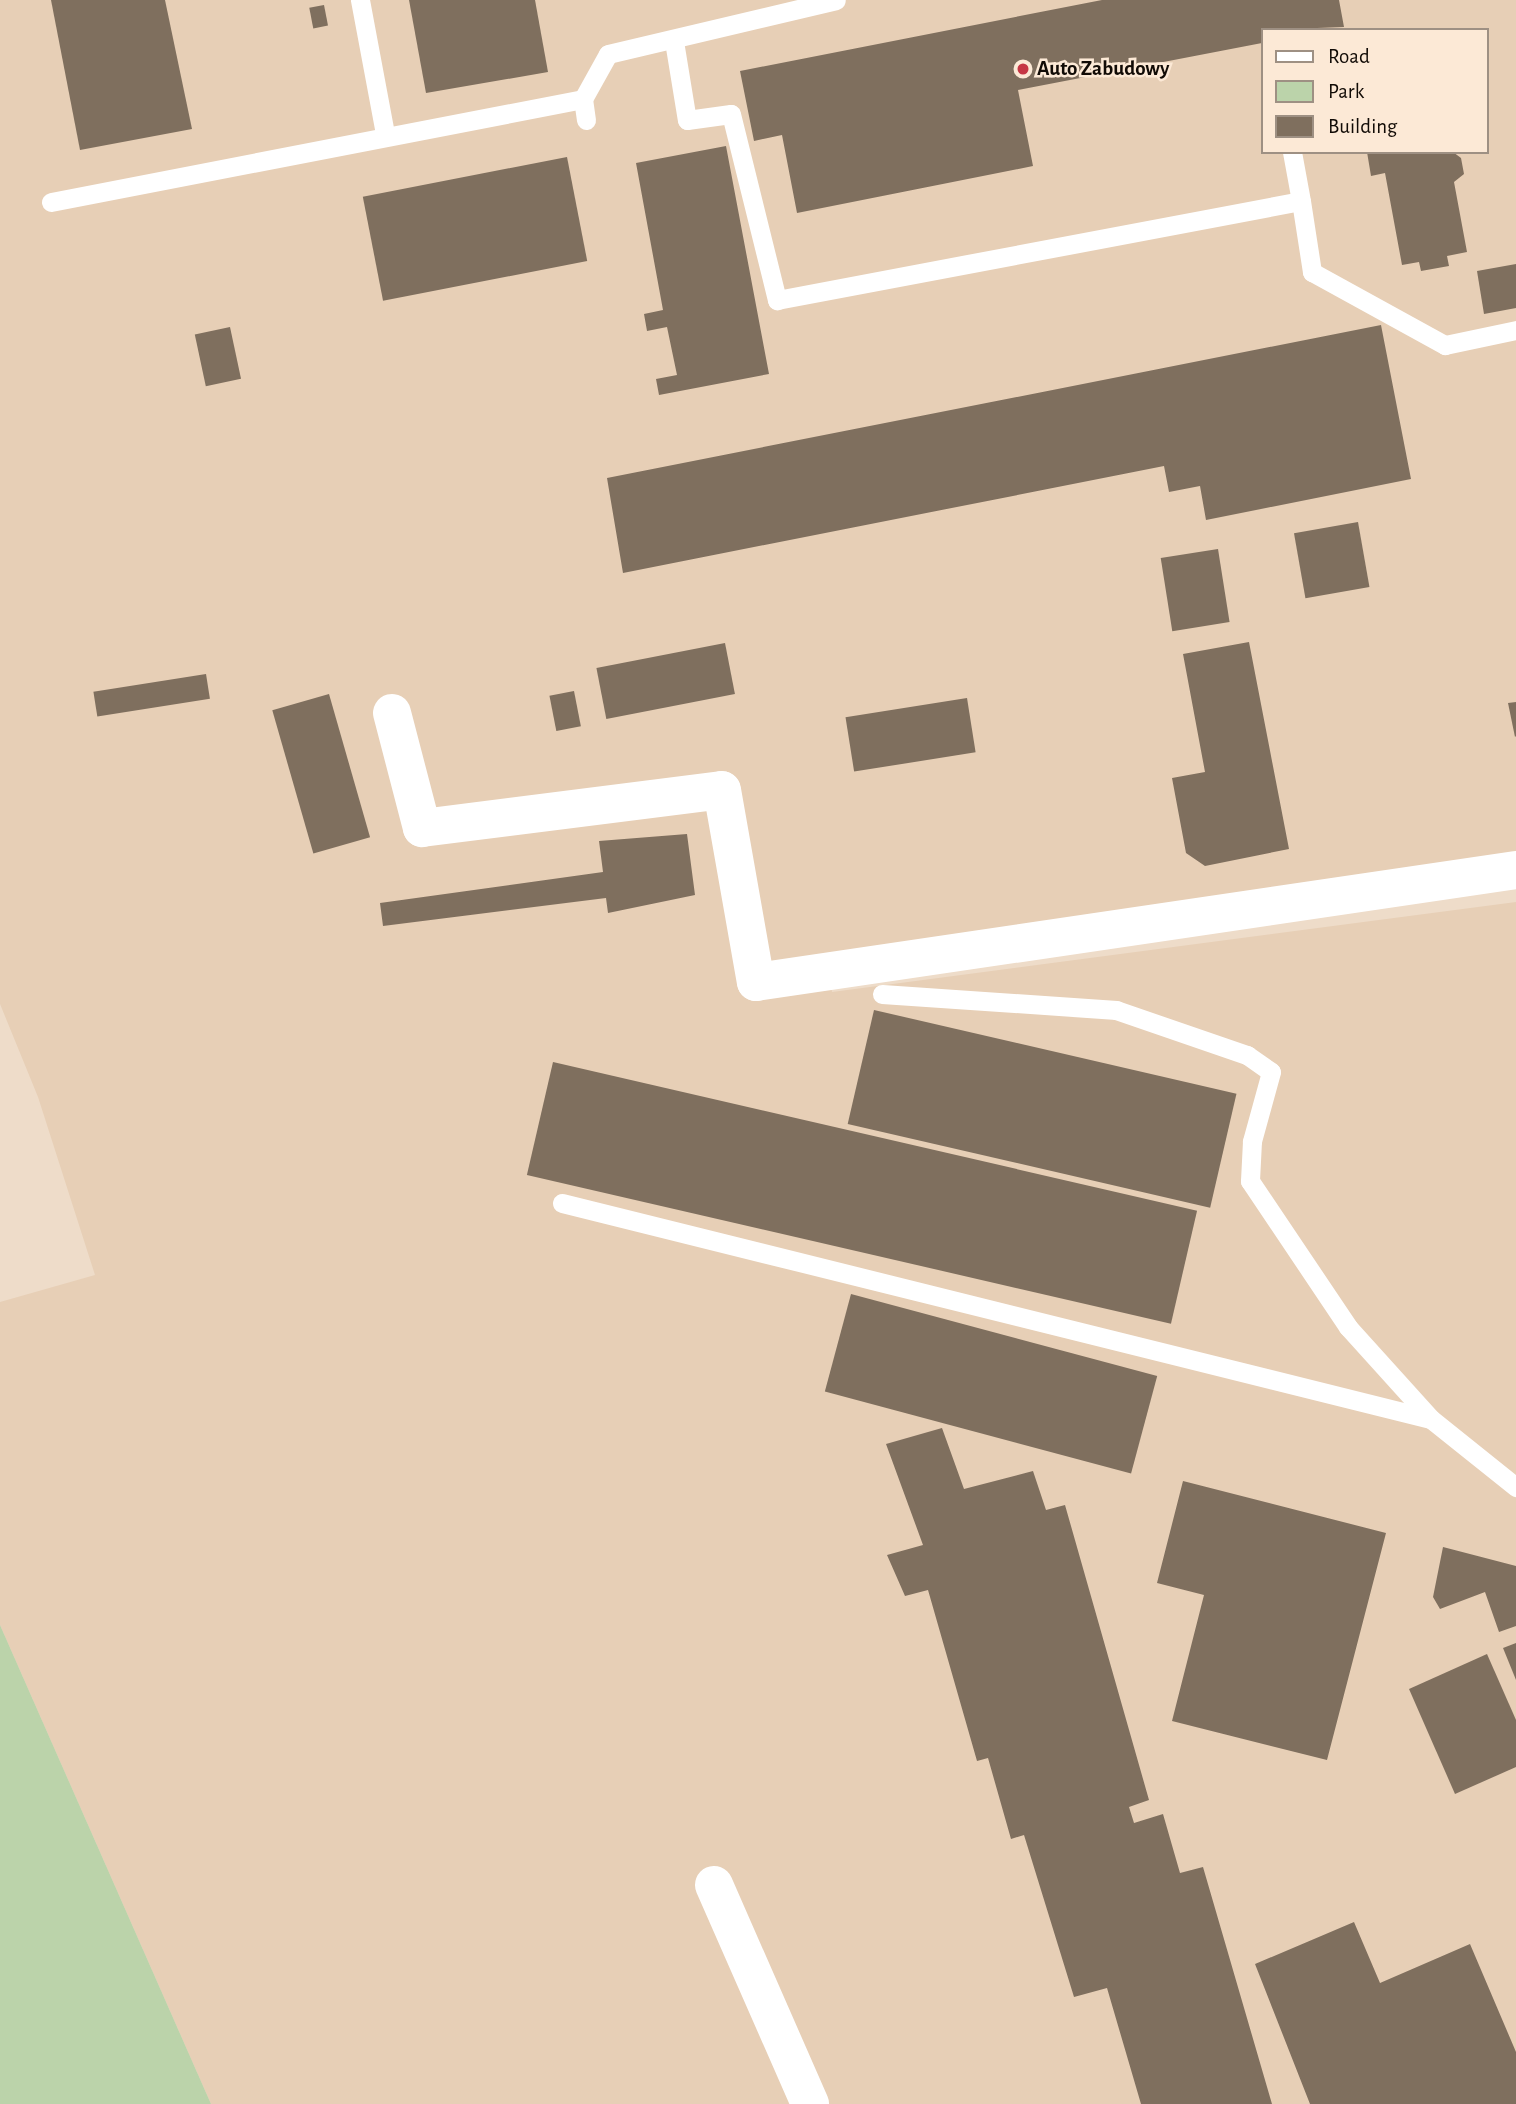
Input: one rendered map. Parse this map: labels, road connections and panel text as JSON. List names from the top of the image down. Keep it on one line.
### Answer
{"places":["Auto Zabudowy"],"legend":["Road","Park","Building"]}
